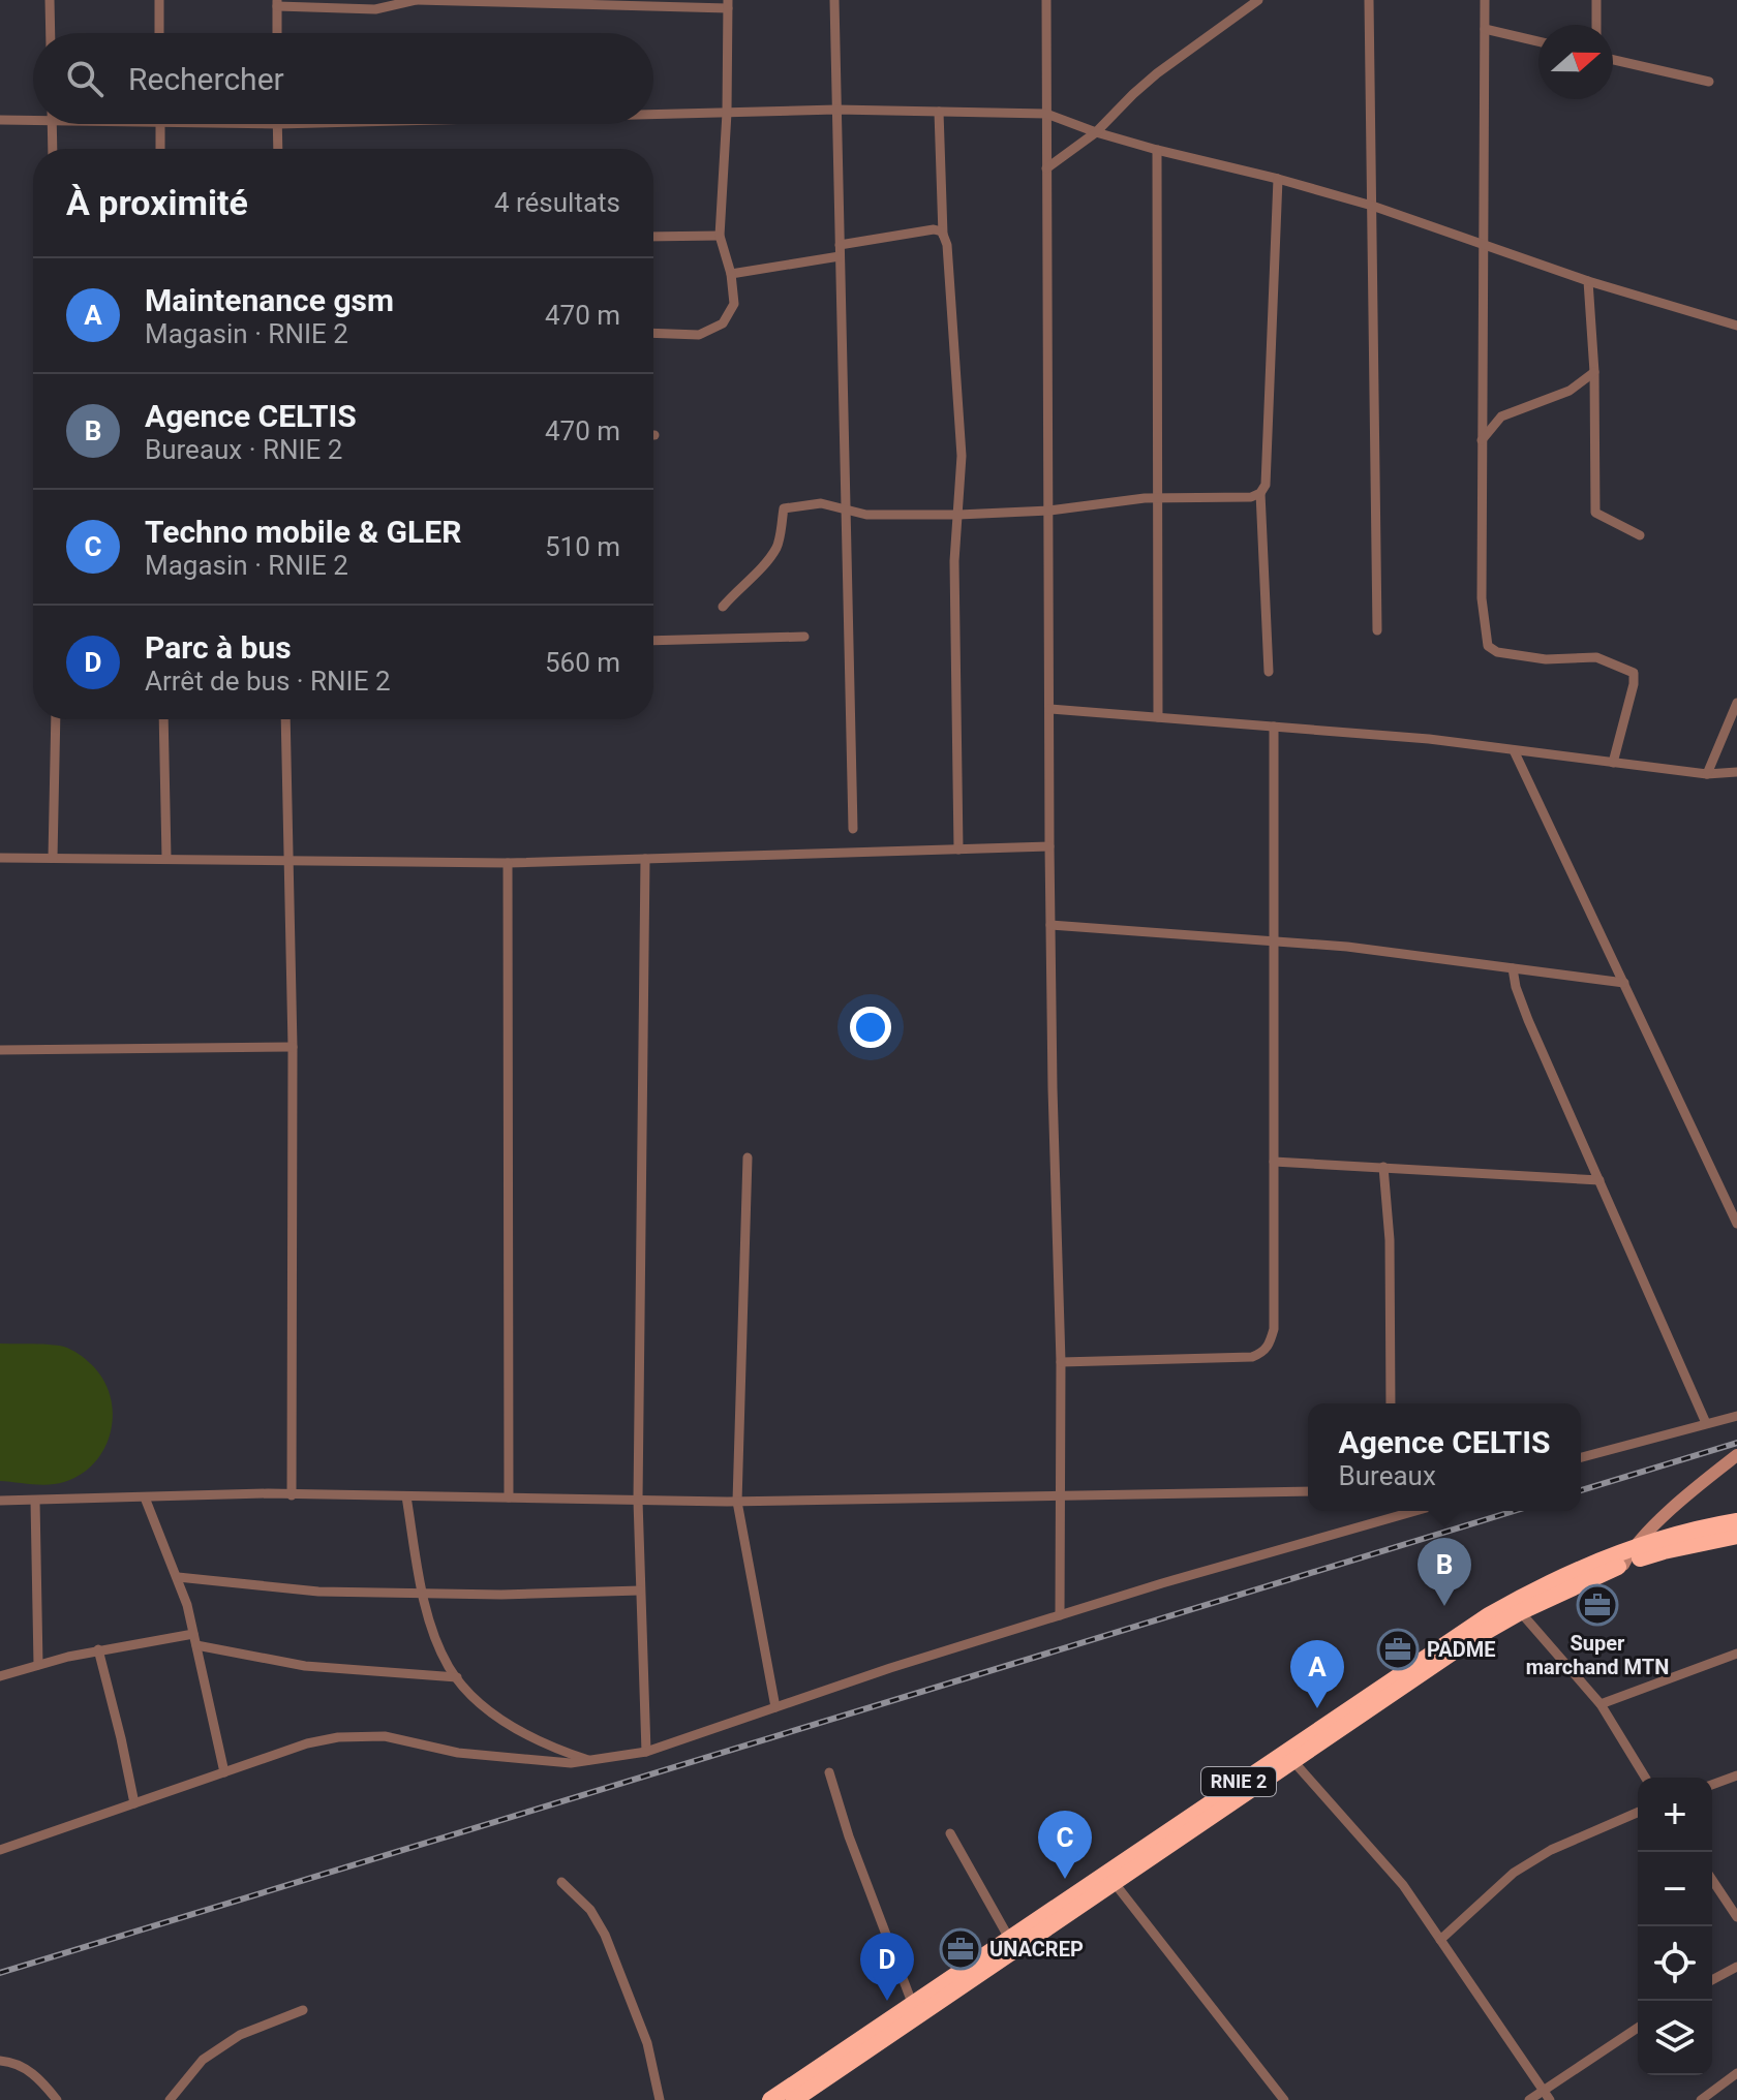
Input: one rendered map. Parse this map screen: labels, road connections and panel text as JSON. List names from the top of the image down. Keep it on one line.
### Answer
{"streets":{"highway":["RNIE 2"]},"places":{"office":["Super marchand MTN","PADME","UNACREP"]},"north":"right","page":{"search":"Rechercher","heading":["À proximité","4 résultats"],"list":[{"mark":"A","name":"Maintenance gsm","note":"Magasin · RNIE 2","value":"470 m"},{"mark":"B","name":"Agence CELTIS","note":"Bureaux · RNIE 2","value":"470 m"},{"mark":"C","name":"Techno mobile & GLER","note":"Magasin · RNIE 2","value":"510 m"},{"mark":"D","name":"Parc à bus","note":"Arrêt de bus · RNIE 2","value":"560 m"}],"popup":["Agence CELTIS","Bureaux"],"pins":["B","A","C","D"],"map_buttons":["+","−"]}}
